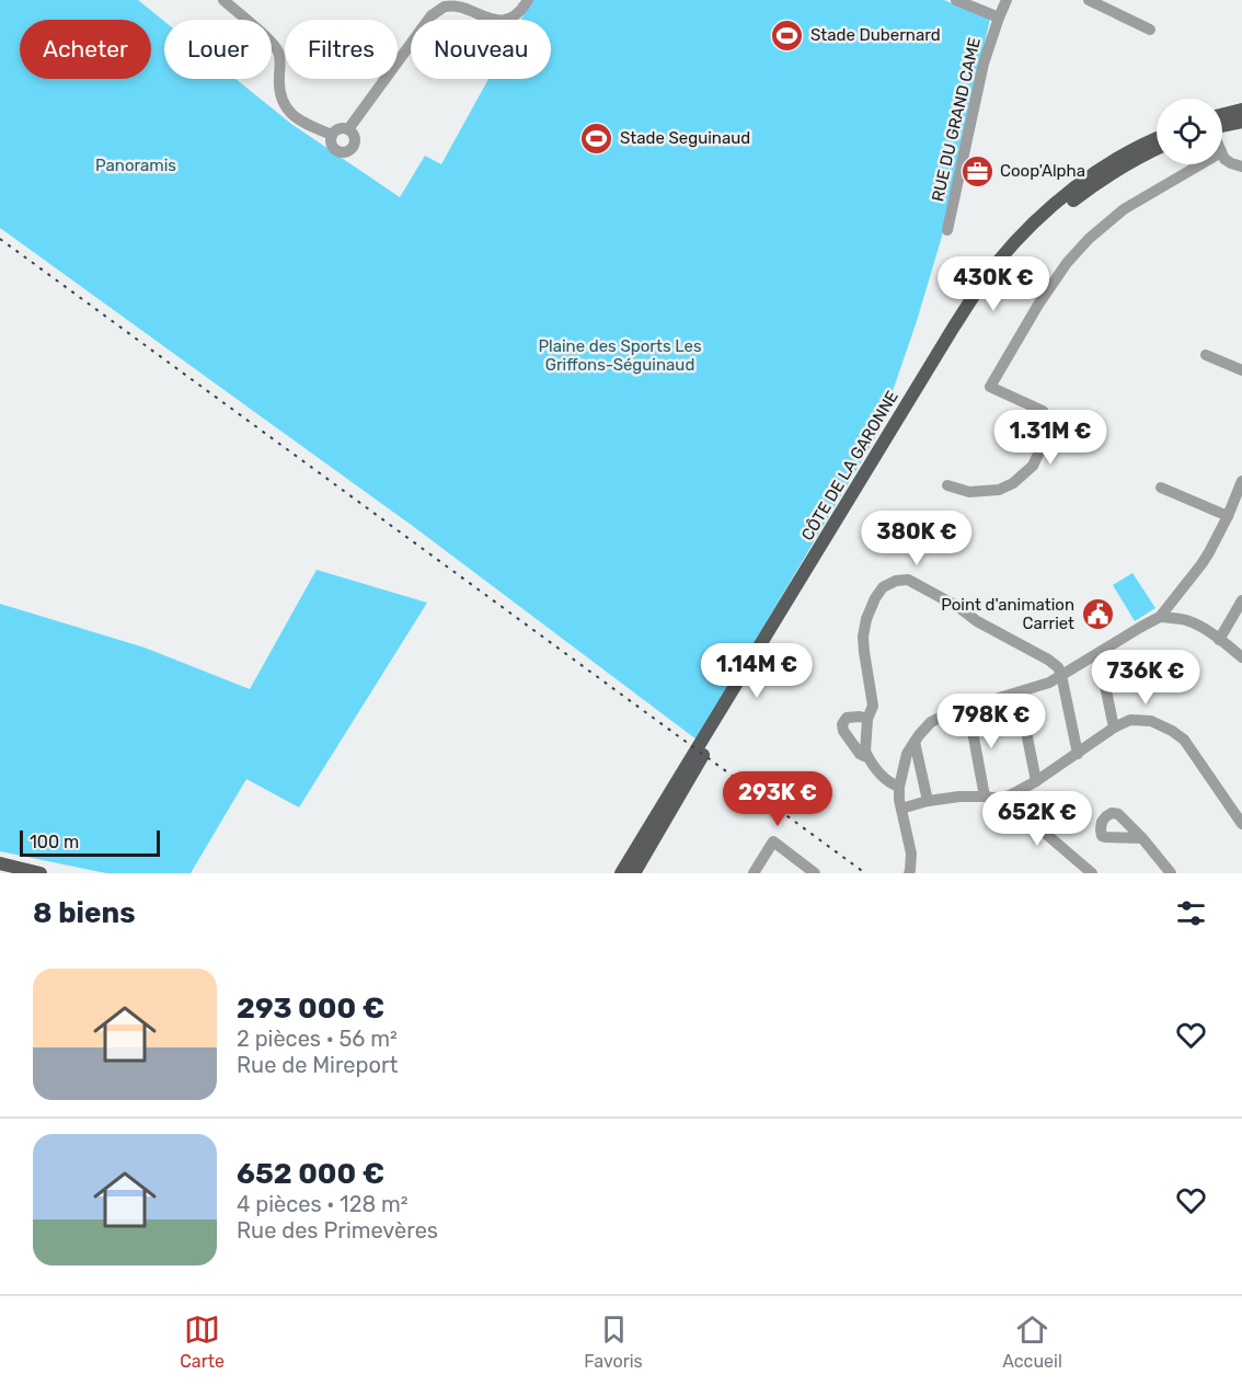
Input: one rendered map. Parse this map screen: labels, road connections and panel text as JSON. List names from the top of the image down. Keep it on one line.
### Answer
{"streets":{"main road":["CÔTE DE LA GARONNE"],"street":["RUE DU GRAND CAME"]},"parks":["Panoramis","Plaine des Sports Les Griffons-Séguinaud"],"places":{"sports":["Stade Dubernard","Stade Seguinaud"],"office":["Coop'Alpha"],"public building":["Point d'animation Carriet"]},"scale_bar":"100 m","page":{"chip":["Acheter","Louer","Filtres","Nouveau"],"price":["430K €","1.31M €","380K €","1.14M €","736K €","798K €","293K €","652K €"],"scale":"100 m","heading":"8 biens","list":[{"name":"293 000 €","note":"2 pièces · 56 m² · Rue de Mireport"},{"name":"652 000 €","note":"4 pièces · 128 m² · Rue des Primevères"}],"tabs":["Carte","Favoris","Accueil"]}}
